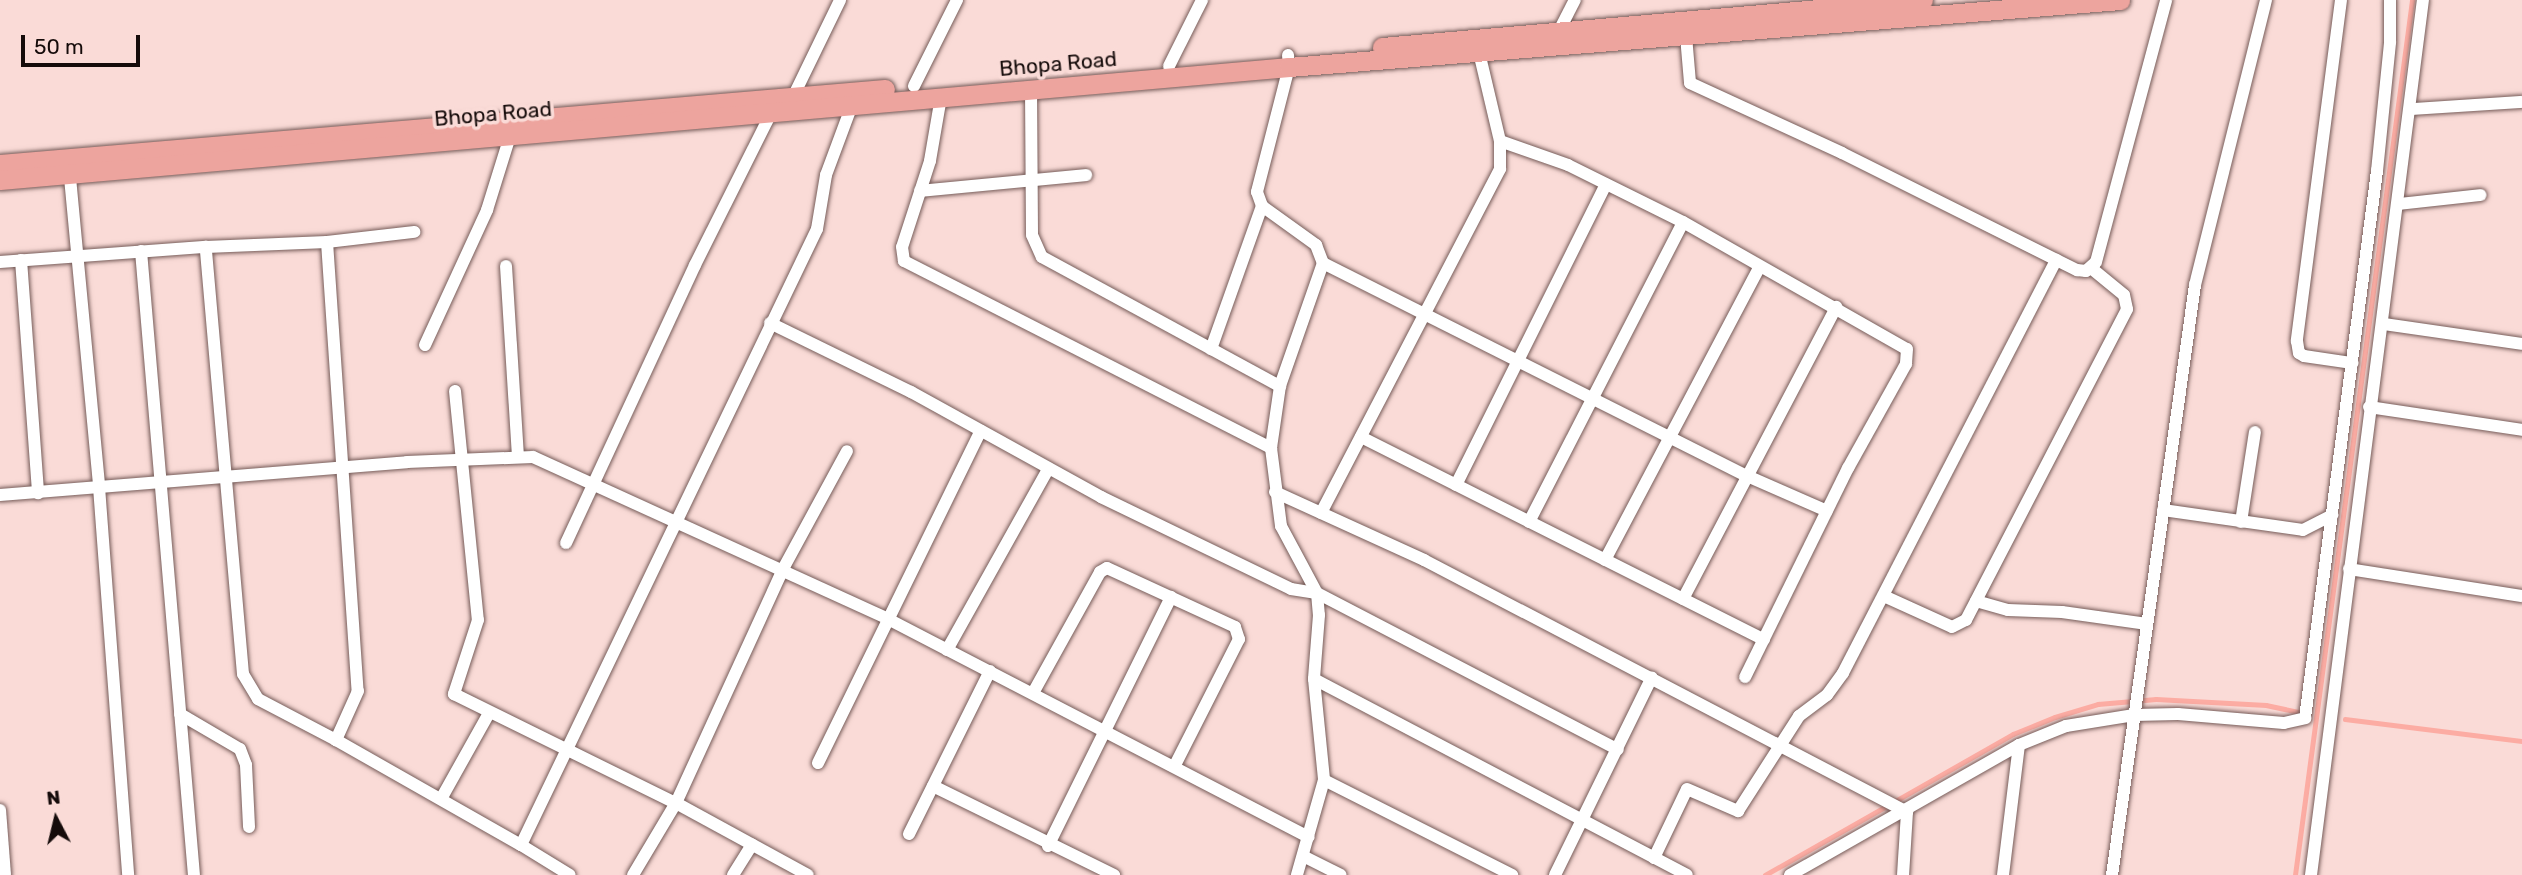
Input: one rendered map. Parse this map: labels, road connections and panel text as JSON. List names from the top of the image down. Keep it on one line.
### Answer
{"streets":{"main road":["Bhopa Road"]},"scale_bar":"50 m","north":"top"}
